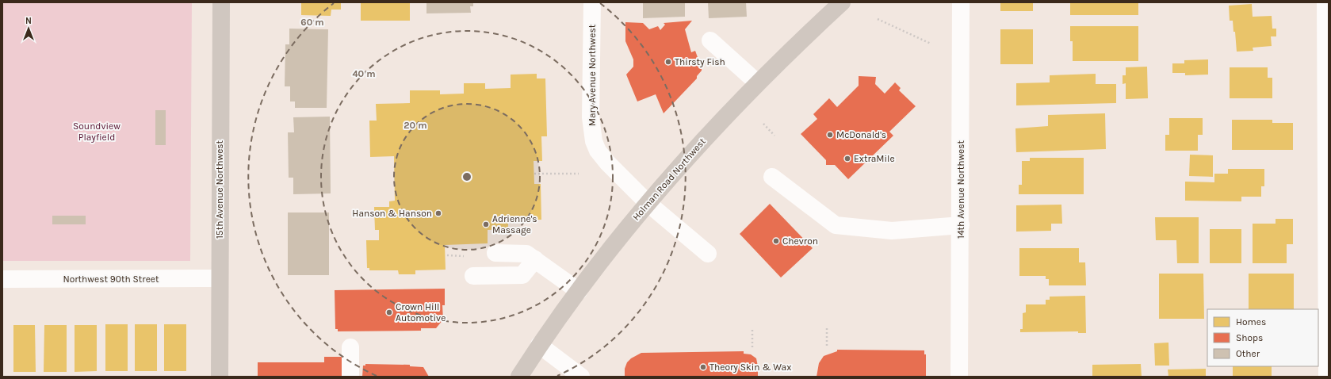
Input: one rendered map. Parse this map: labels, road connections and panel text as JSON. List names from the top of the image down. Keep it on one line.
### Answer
{"streets":{"main road":["Holman Road Northwest","15th Avenue Northwest"],"street":["Mary Avenue Northwest","14th Avenue Northwest","Northwest 90th Street"]},"crossings":[["Mary Avenue Northwest","Holman Road Northwest"],["15th Avenue Northwest","Northwest 90th Street"]],"parks":["Soundview Playfield"],"places":["Thirsty Fish","McDonald's","ExtraMile","Hanson & Hanson","Adrienne's Massage","Chevron","Crown Hill Automotive","Theory Skin & Wax"],"legend":["Homes","Shops","Other"],"north":"top","rings":["60 m","40 m","20 m"]}
